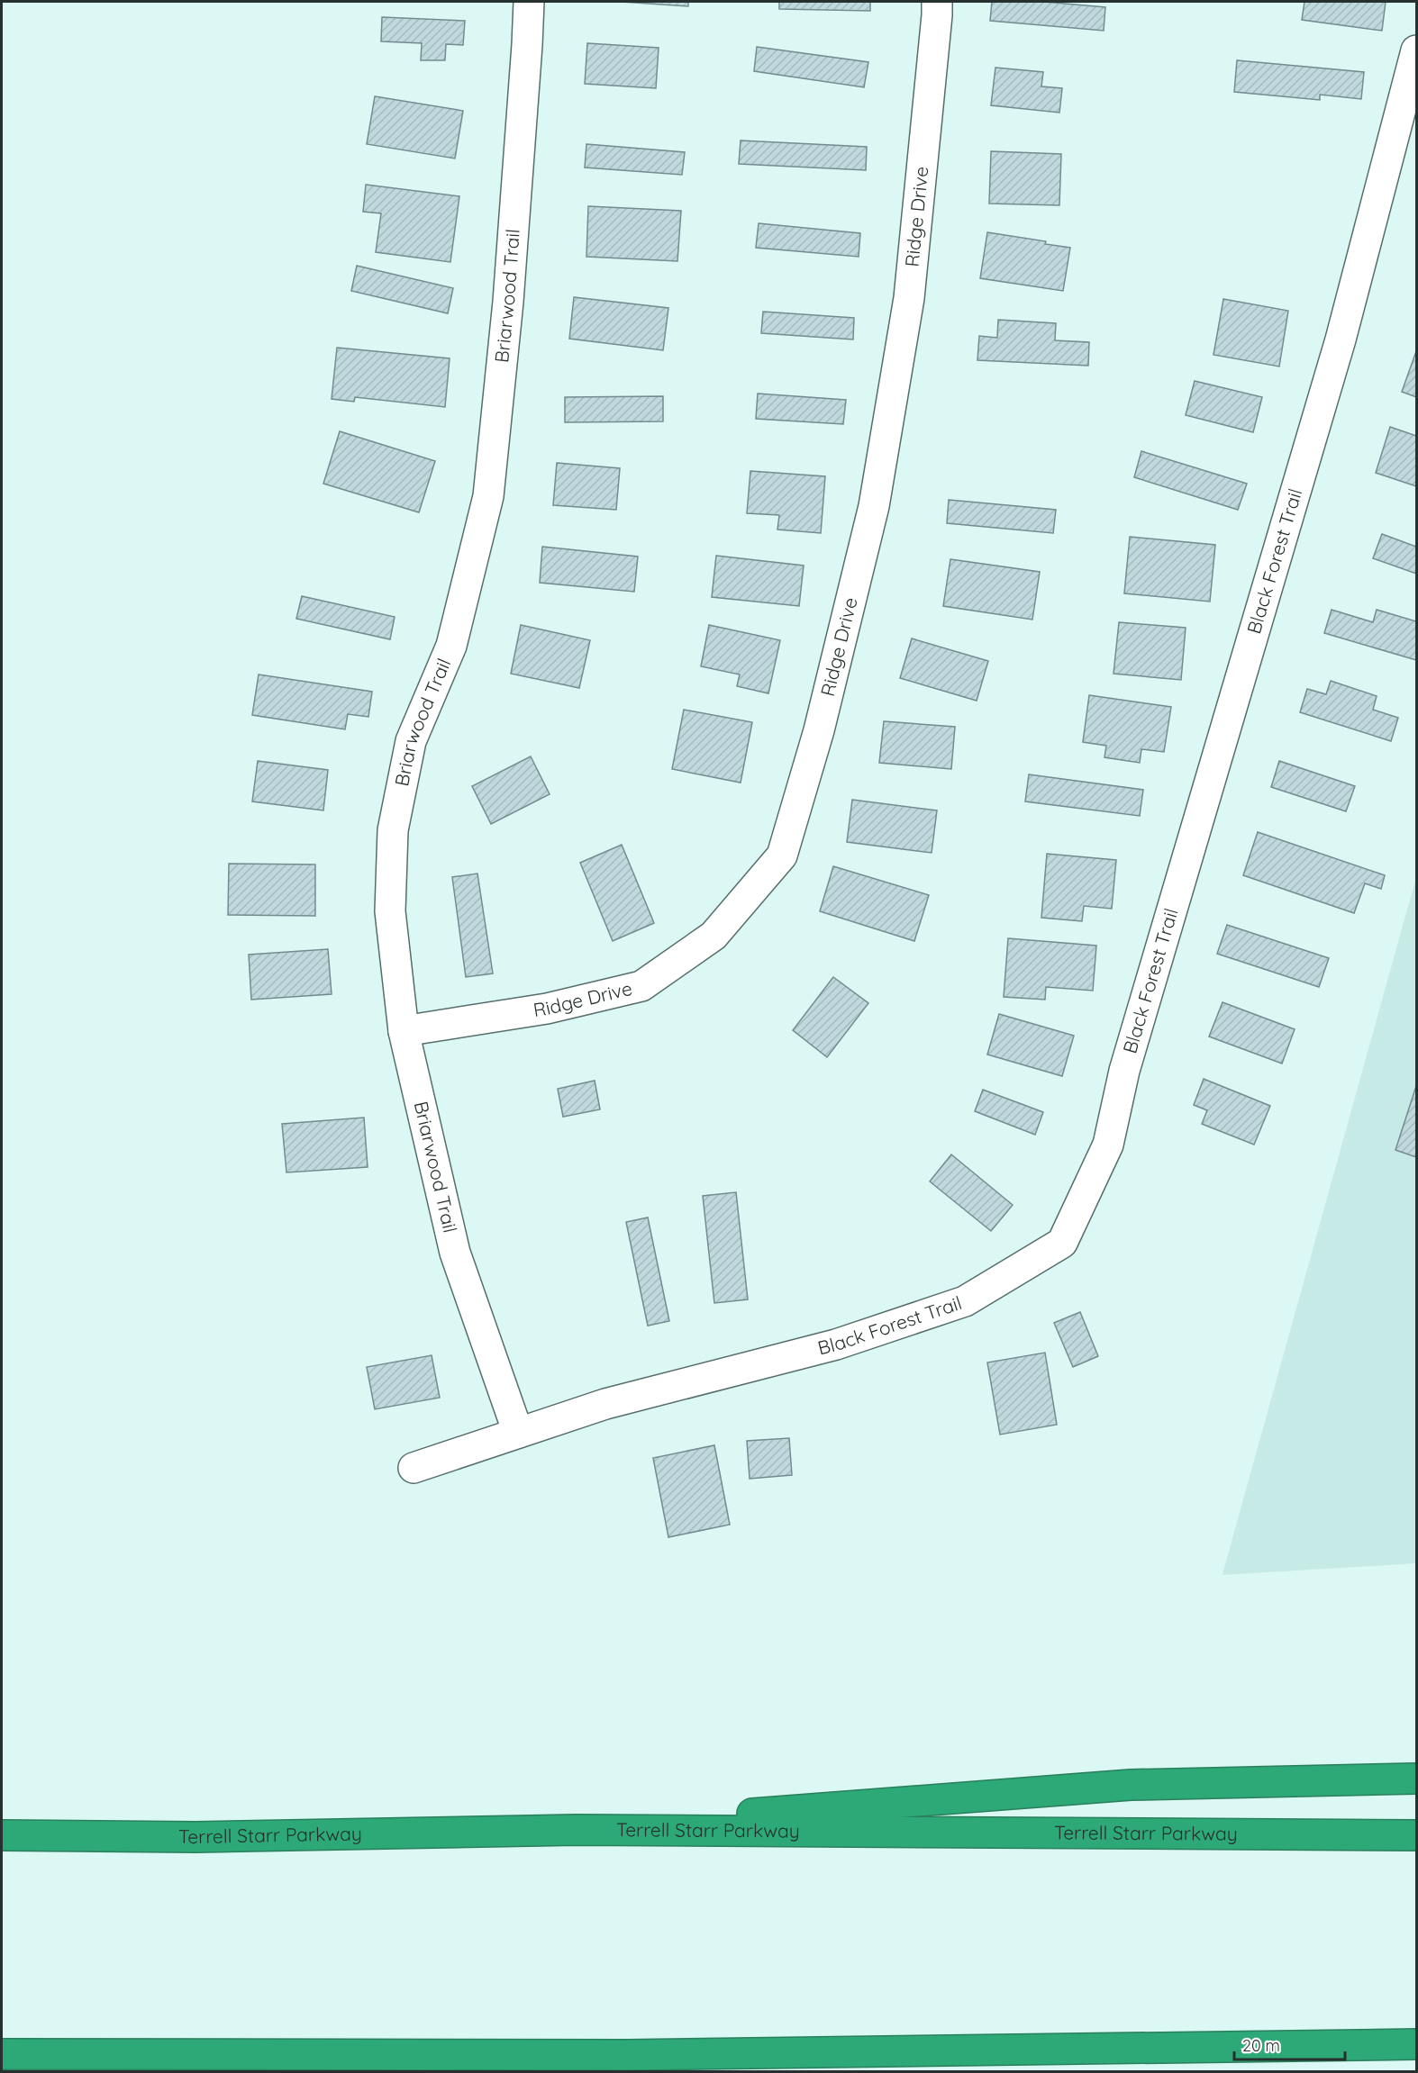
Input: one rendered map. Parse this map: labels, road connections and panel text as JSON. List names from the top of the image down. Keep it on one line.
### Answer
{"streets":{"highway":["Terrell Starr Parkway"],"street":["Ridge Drive","Briarwood Trail","Black Forest Trail"]},"crossings":[["Ridge Drive","Briarwood Trail"],["Briarwood Trail","Black Forest Trail"]],"scale_bar":"20 m"}
